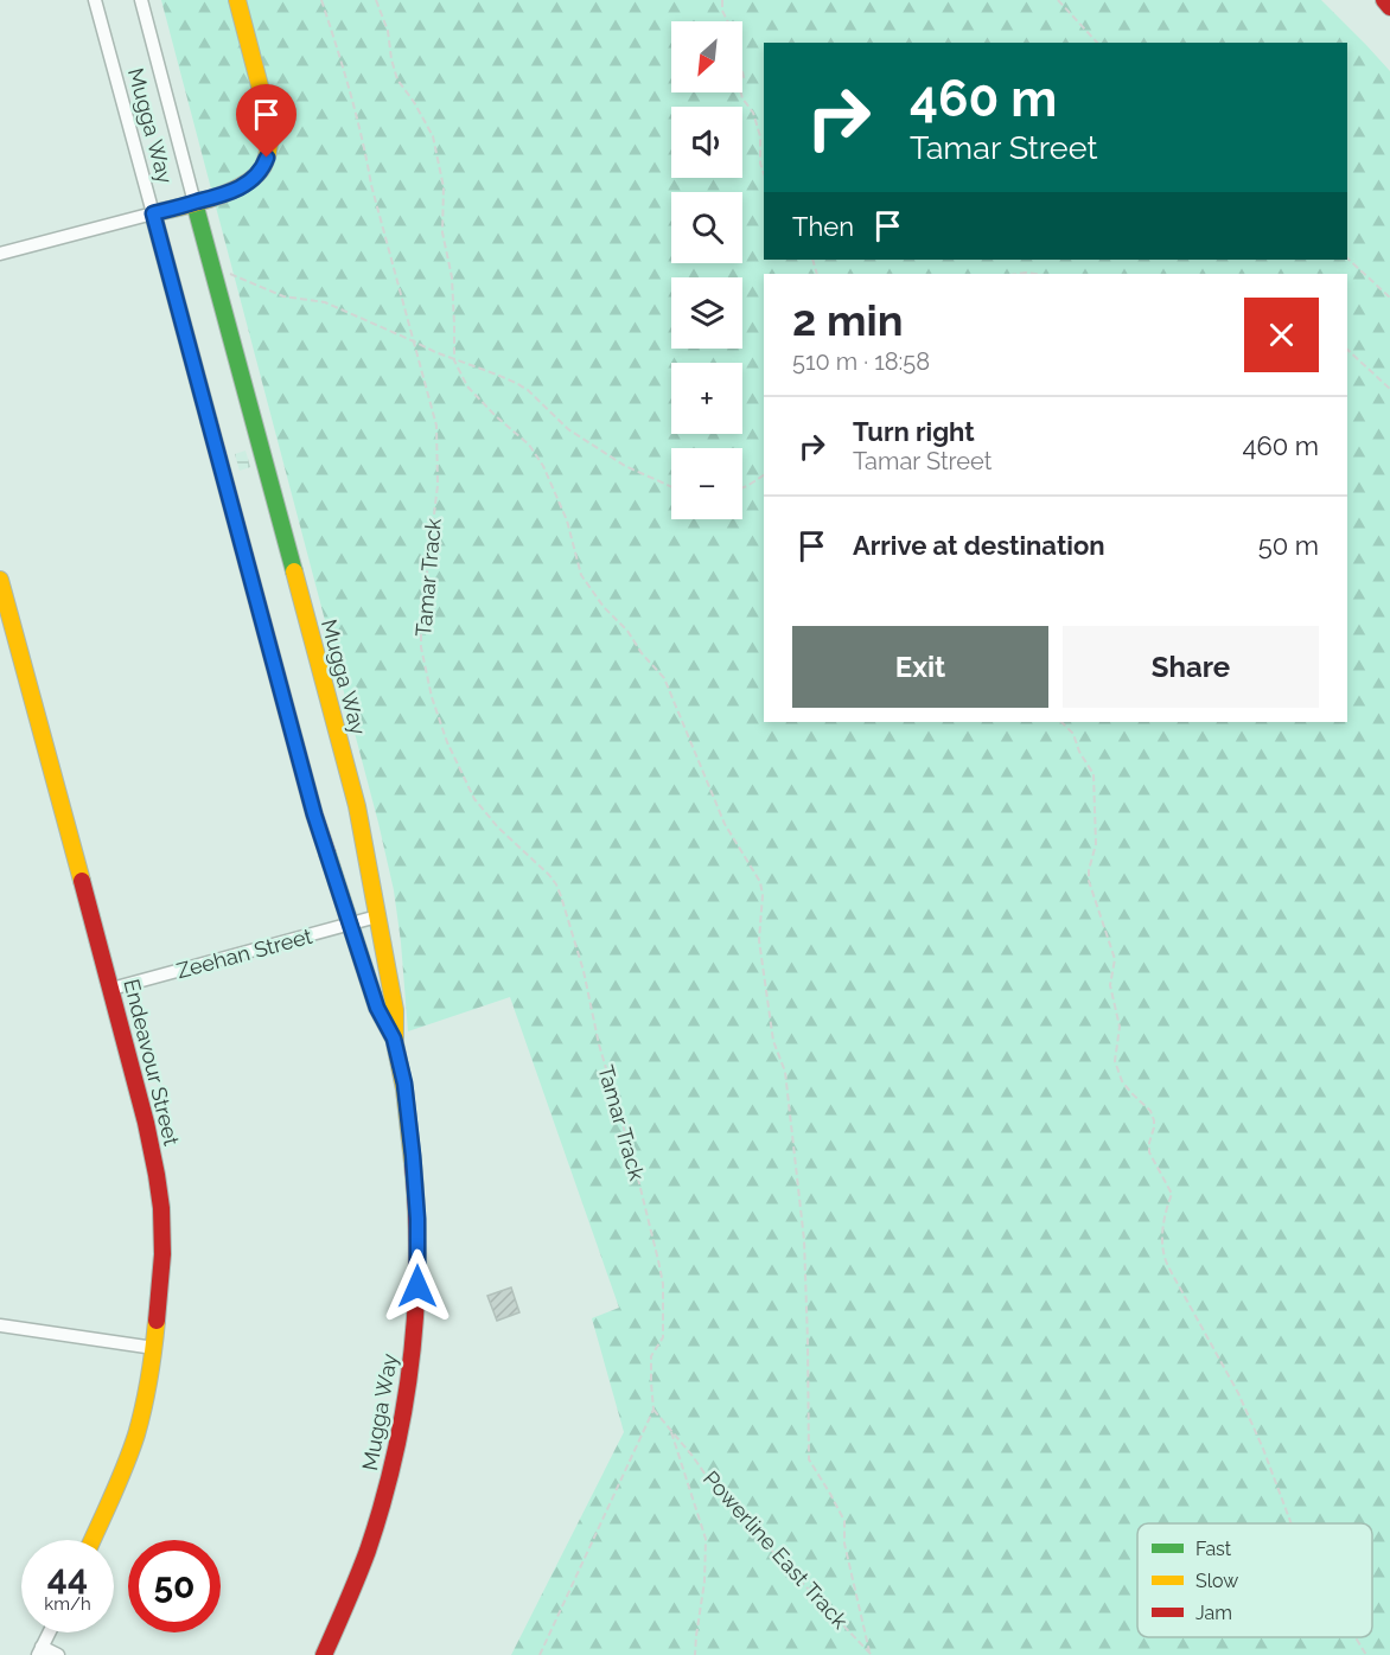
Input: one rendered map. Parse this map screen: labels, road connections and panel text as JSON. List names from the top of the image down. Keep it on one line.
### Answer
{"streets":{"main road":["Mugga Way","Endeavour Street"],"street":["Zeehan Street"],"path":["Tamar Track","Powerline East Track"]},"crossings":[["Mugga Way","Zeehan Street"],["Tamar Track","Powerline East Track"],["Zeehan Street","Endeavour Street"]],"legend":["Fast","Slow","Jam"],"north":"bottom left","page":{"map_buttons":["+","−"],"turn":["460 m","Tamar Street"],"then":"Then","heading":["2 min","510 m · 18:58"],"list":[{"name":"Turn right","note":"Tamar Street","value":"460 m"},{"name":"Arrive at destination","value":"50 m"}],"buttons":["Exit","Share"],"speed":"44 km/h","limit":"50"}}
